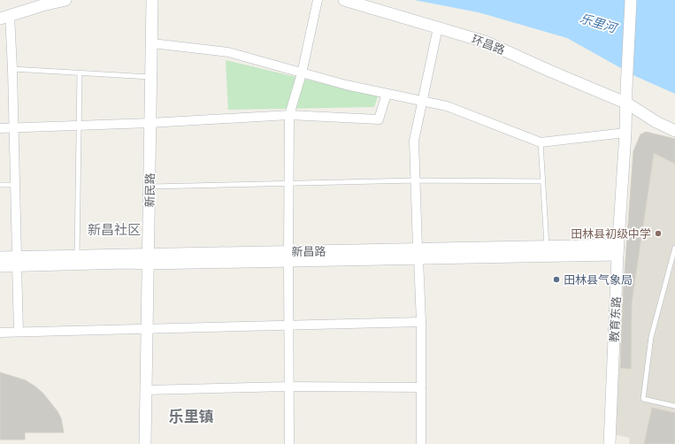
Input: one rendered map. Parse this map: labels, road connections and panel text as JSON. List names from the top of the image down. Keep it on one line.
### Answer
{"streets":{"street":["环昌路","新民路","新昌路","教育东路"]},"crossings":[["环昌路","教育东路"],["新民路","新昌路"],["新昌路","教育东路"]],"districts":["新昌社区","乐里镇"],"water":["乐里河"],"places":["田林县初级中学","田林县气象局"]}
